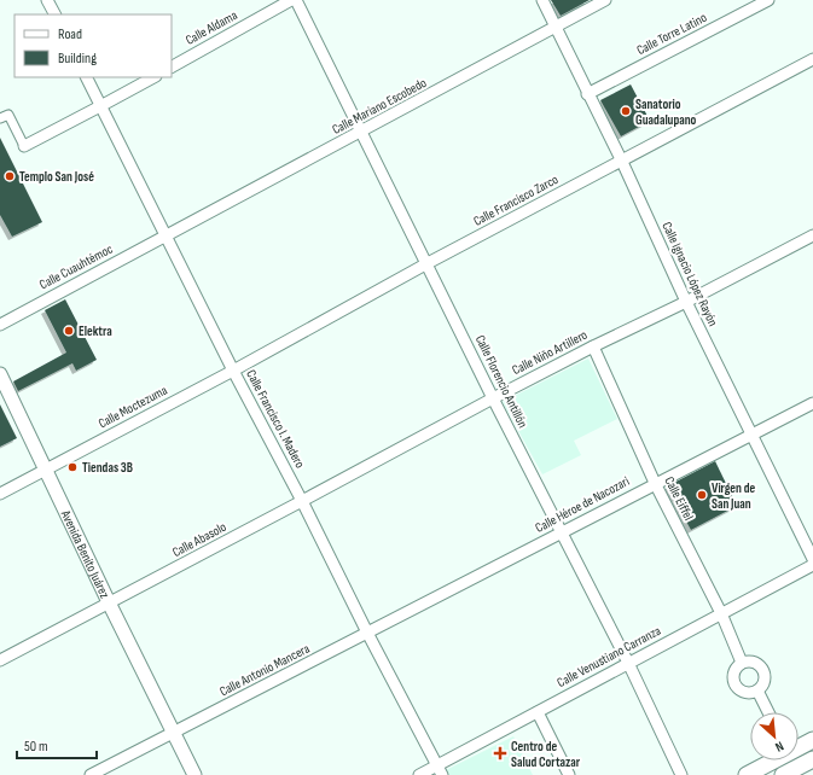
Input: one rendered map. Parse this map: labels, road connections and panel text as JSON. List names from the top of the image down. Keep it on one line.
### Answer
{"streets":{"street":["Calle Aldama","Calle Torre Latino","Calle Mariano Escobedo","Calle Francisco Zarco","Calle Cuauhtémoc","Calle Ignacio López Rayón","Calle Niño Artillero","Calle Florencio Antillón","Calle Moctezuma","Calle Francisco I. Madero","Calle Eiffel","Calle Héroe de Nacozari","Calle Abasolo","Avenida Benito Juárez","Calle Venustiano Carranza","Calle Antonio Mancera"]},"crossings":[["Calle Torre Latino","Calle Ignacio López Rayón"],["Calle Mariano Escobedo","Calle Cuauhtémoc"],["Calle Mariano Escobedo","Calle Ignacio López Rayón"],["Calle Mariano Escobedo","Calle Florencio Antillón"],["Calle Mariano Escobedo","Calle Francisco I. Madero"],["Calle Francisco Zarco","Calle Ignacio López Rayón"],["Calle Francisco Zarco","Calle Florencio Antillón"],["Calle Francisco Zarco","Calle Moctezuma"],["Calle Francisco Zarco","Calle Francisco I. Madero"],["Calle Cuauhtémoc","Calle Francisco I. Madero"],["Calle Ignacio López Rayón","Calle Niño Artillero"],["Calle Ignacio López Rayón","Calle Héroe de Nacozari"],["Calle Niño Artillero","Calle Florencio Antillón"],["Calle Niño Artillero","Calle Francisco I. Madero"],["Calle Niño Artillero","Calle Eiffel"],["Calle Niño Artillero","Calle Abasolo"],["Calle Florencio Antillón","Calle Héroe de Nacozari"],["Calle Florencio Antillón","Calle Venustiano Carranza"],["Calle Moctezuma","Calle Francisco I. Madero"],["Calle Moctezuma","Avenida Benito Juárez"],["Calle Francisco I. Madero","Calle Héroe de Nacozari"],["Calle Francisco I. Madero","Calle Abasolo"],["Calle Francisco I. Madero","Calle Venustiano Carranza"],["Calle Francisco I. Madero","Calle Antonio Mancera"],["Calle Eiffel","Calle Héroe de Nacozari"],["Calle Eiffel","Calle Venustiano Carranza"],["Calle Héroe de Nacozari","Calle Antonio Mancera"],["Calle Abasolo","Avenida Benito Juárez"],["Avenida Benito Juárez","Calle Antonio Mancera"]],"places":{"other":["Sanatorio Guadalupano","Templo San José","Elektra","Tiendas 3B","Virgen de San Juan"],"health":["Centro de Salud Cortazar"]},"legend":["Road","Building"],"scale_bar":"50 m","north":"bottom right"}
